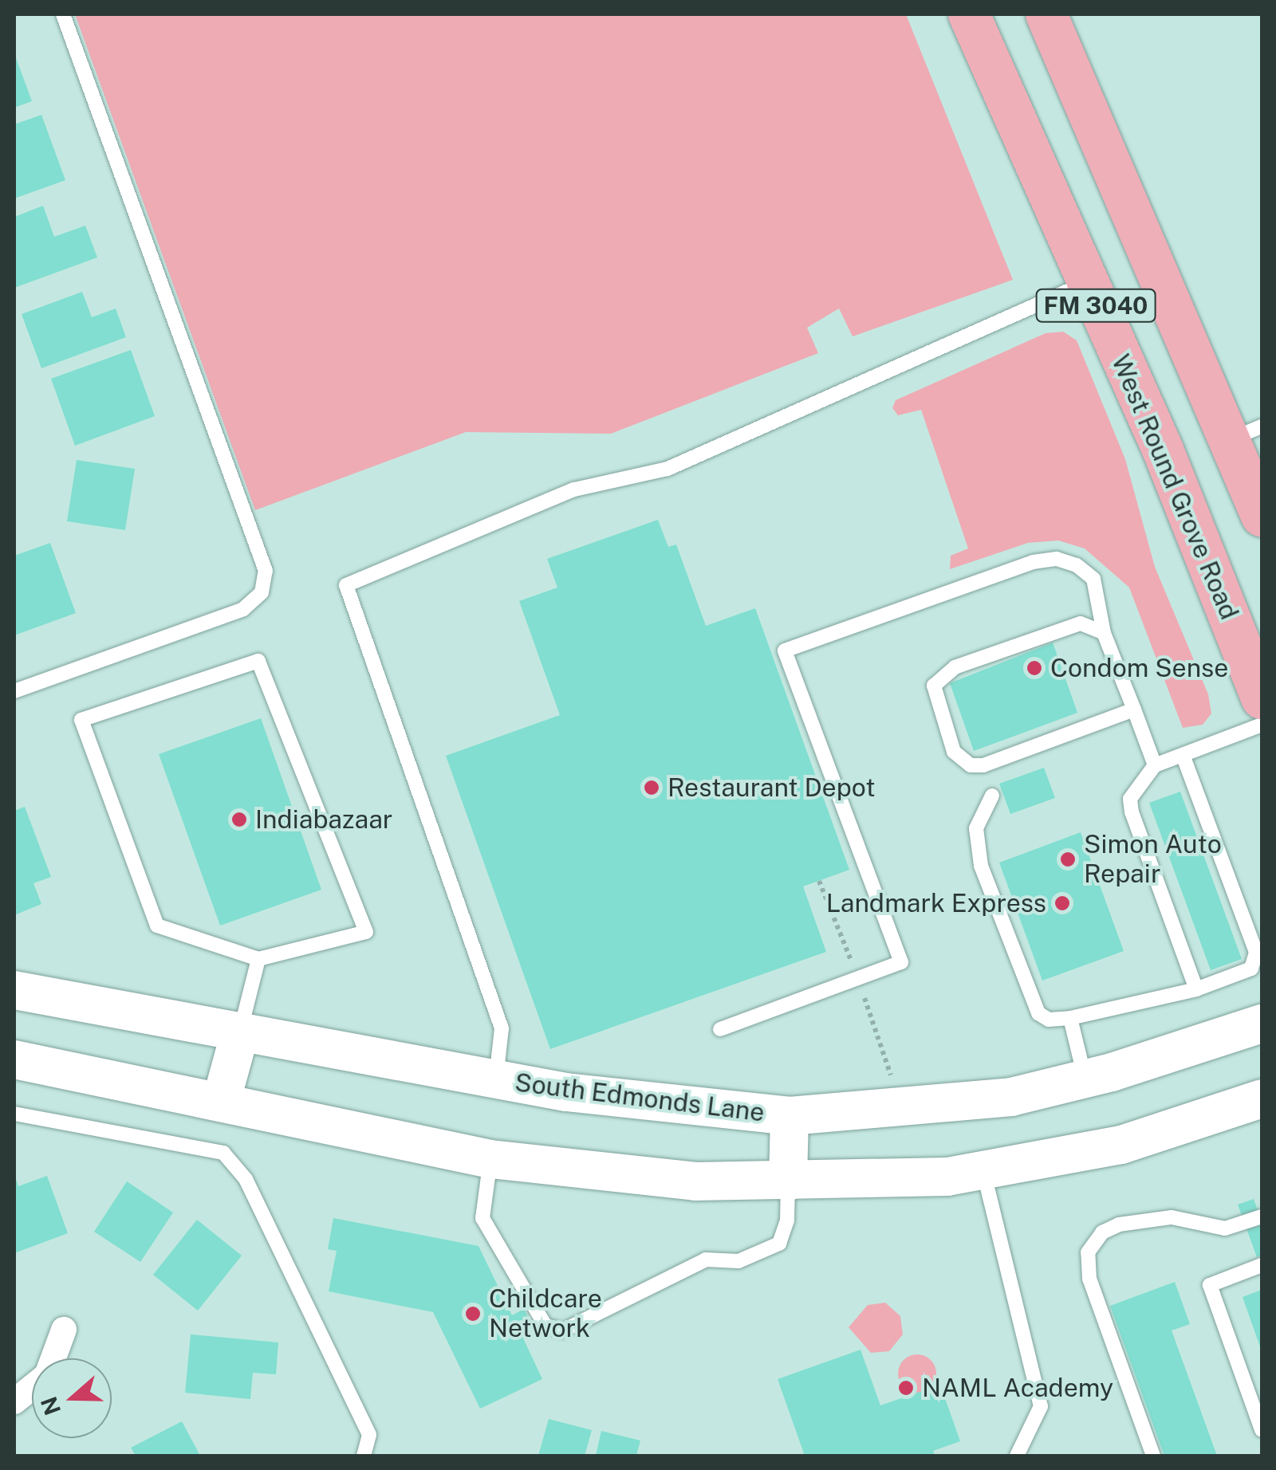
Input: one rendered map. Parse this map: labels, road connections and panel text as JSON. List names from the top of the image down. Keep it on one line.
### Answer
{"streets":{"main road":["FM 3040","West Round Grove Road","South Edmonds Lane"]},"places":["Condom Sense","Restaurant Depot","Indiabazaar","Simon Auto Repair","Landmark Express","Childcare Network","NAML Academy"],"north":"left"}
